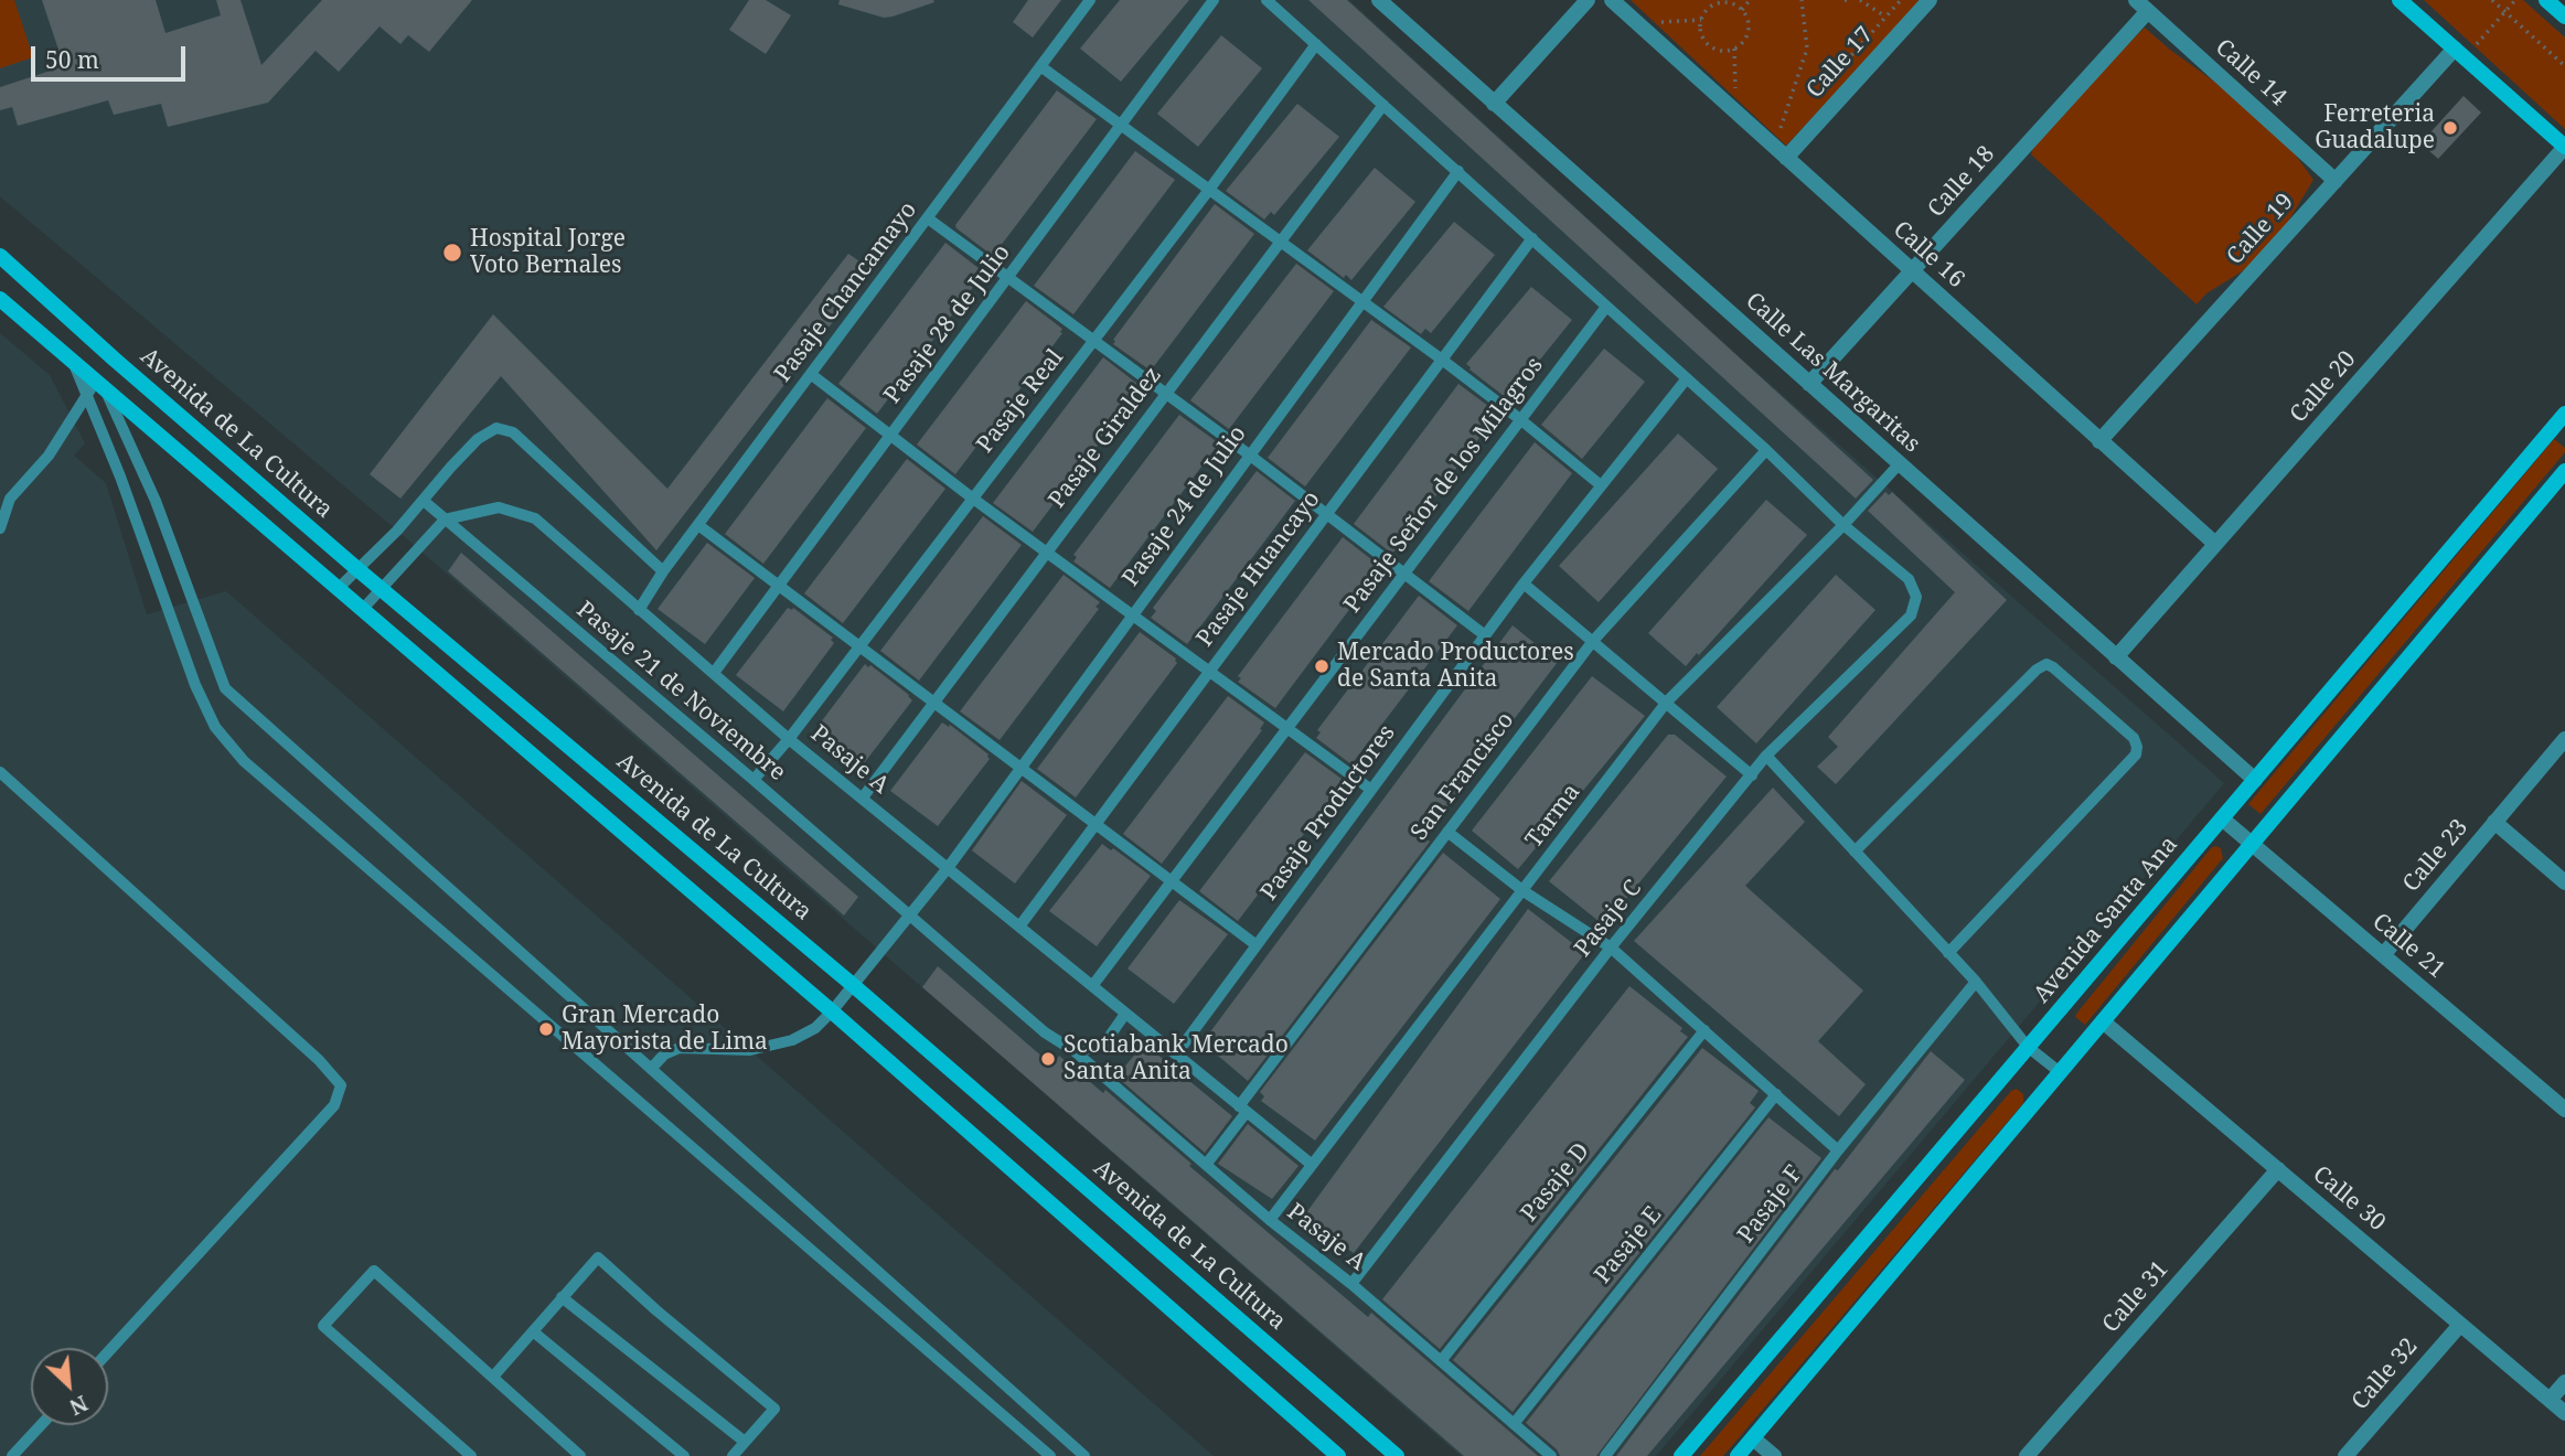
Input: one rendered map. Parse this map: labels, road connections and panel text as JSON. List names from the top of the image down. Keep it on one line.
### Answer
{"streets":{"main road":["Avenida de La Cultura","Avenida Santa Ana"],"street":["Calle 17","Calle 14","Calle 18","Calle 19","Calle 16","Calle Las Margaritas","Calle 20","Calle 23","Calle 21","Calle 30","Calle 31","Calle 32"],"lane":["Pasaje Chancamayo","Pasaje 28 de Julio","Pasaje Real","Pasaje Giraldez","Pasaje Señor de los Milagros","Pasaje 24 de Julio","Pasaje Huancayo","Pasaje 21 de Noviembre","Pasaje A","San Francisco","Pasaje Productores","Tarma","Pasaje C","Pasaje D","Pasaje F","Pasaje E"]},"crossings":[["Calle 17","Calle 16"],["Calle 14","Calle 18"],["Calle 14","Calle 19"],["Calle 18","Calle 16"],["Calle 18","Calle Las Margaritas"],["Calle 19","Calle 16"],["Calle 16","Calle 20"],["Pasaje Chancamayo","Pasaje A"],["Pasaje 28 de Julio","Pasaje A"],["Calle Las Margaritas","Calle 20"],["Calle Las Margaritas","Tarma"],["Calle Las Margaritas","Avenida Santa Ana"],["Pasaje Real","Pasaje 21 de Noviembre"],["Pasaje Real","Pasaje A"],["Avenida de La Cultura","Pasaje 24 de Julio"],["Pasaje Giraldez","Pasaje A"],["Pasaje Señor de los Milagros","Pasaje A"],["Pasaje 24 de Julio","Pasaje 21 de Noviembre"],["Pasaje 24 de Julio","Pasaje A"],["Pasaje Huancayo","Pasaje A"],["Pasaje 21 de Noviembre","Pasaje A"],["Pasaje A","San Francisco"],["Pasaje A","Pasaje Productores"],["Pasaje A","Tarma"],["Pasaje A","Pasaje C"],["Pasaje A","Pasaje D"],["Pasaje A","Pasaje E"],["Tarma","Pasaje C"],["Calle 23","Calle 21"],["Avenida Santa Ana","Calle 21"],["Calle 30","Calle 31"],["Calle 30","Calle 32"]],"places":["Ferreteria Guadalupe","Hospital Jorge Voto Bernales","Mercado Productores de Santa Anita","Gran Mercado Mayorista de Lima","Scotiabank Mercado Santa Anita"],"scale_bar":"50 m","north":"bottom right"}
